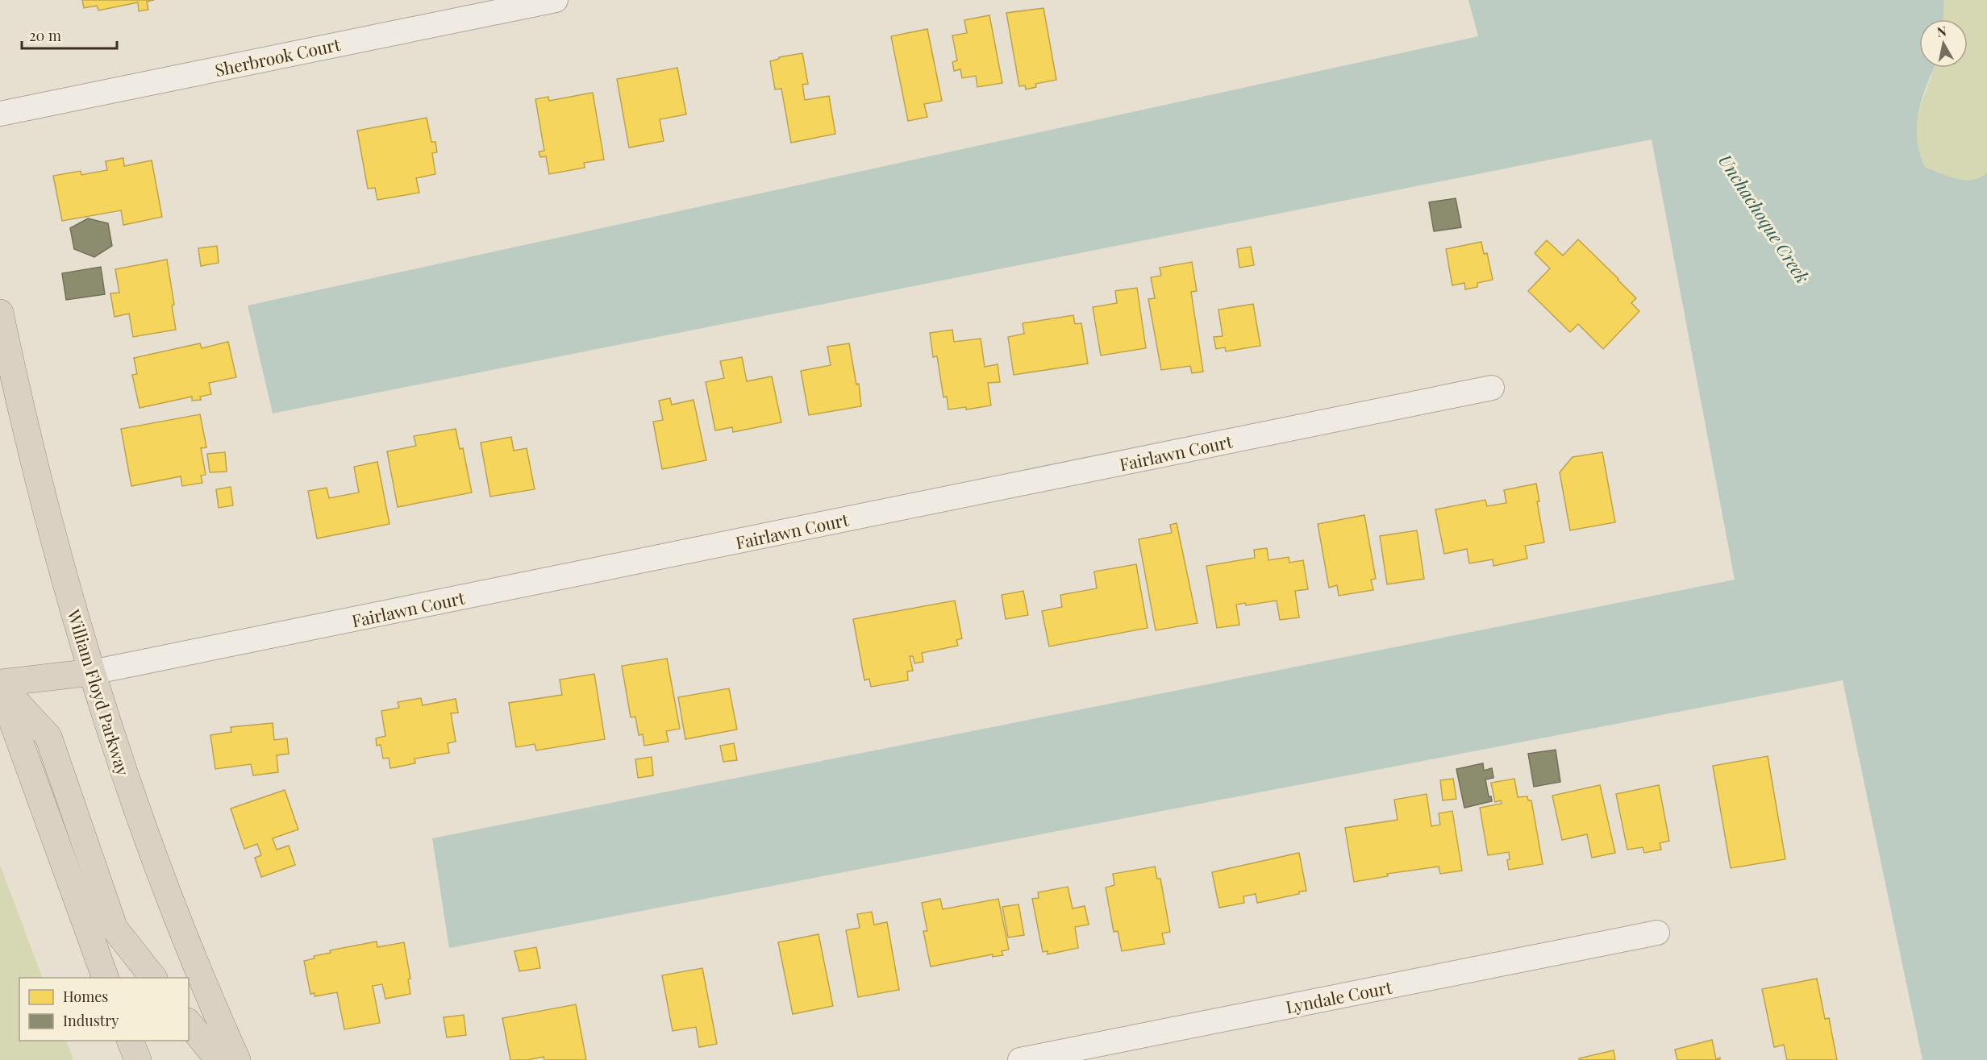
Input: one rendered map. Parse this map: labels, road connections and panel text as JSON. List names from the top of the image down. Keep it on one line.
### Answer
{"streets":{"highway":["William Floyd Parkway"],"street":["Sherbrook Court","Fairlawn Court","Lyndale Court"]},"crossings":[["Fairlawn Court","William Floyd Parkway"]],"water":["Unchachoque Creek"],"legend":["Homes","Industry"],"scale_bar":"20 m","north":"top"}
